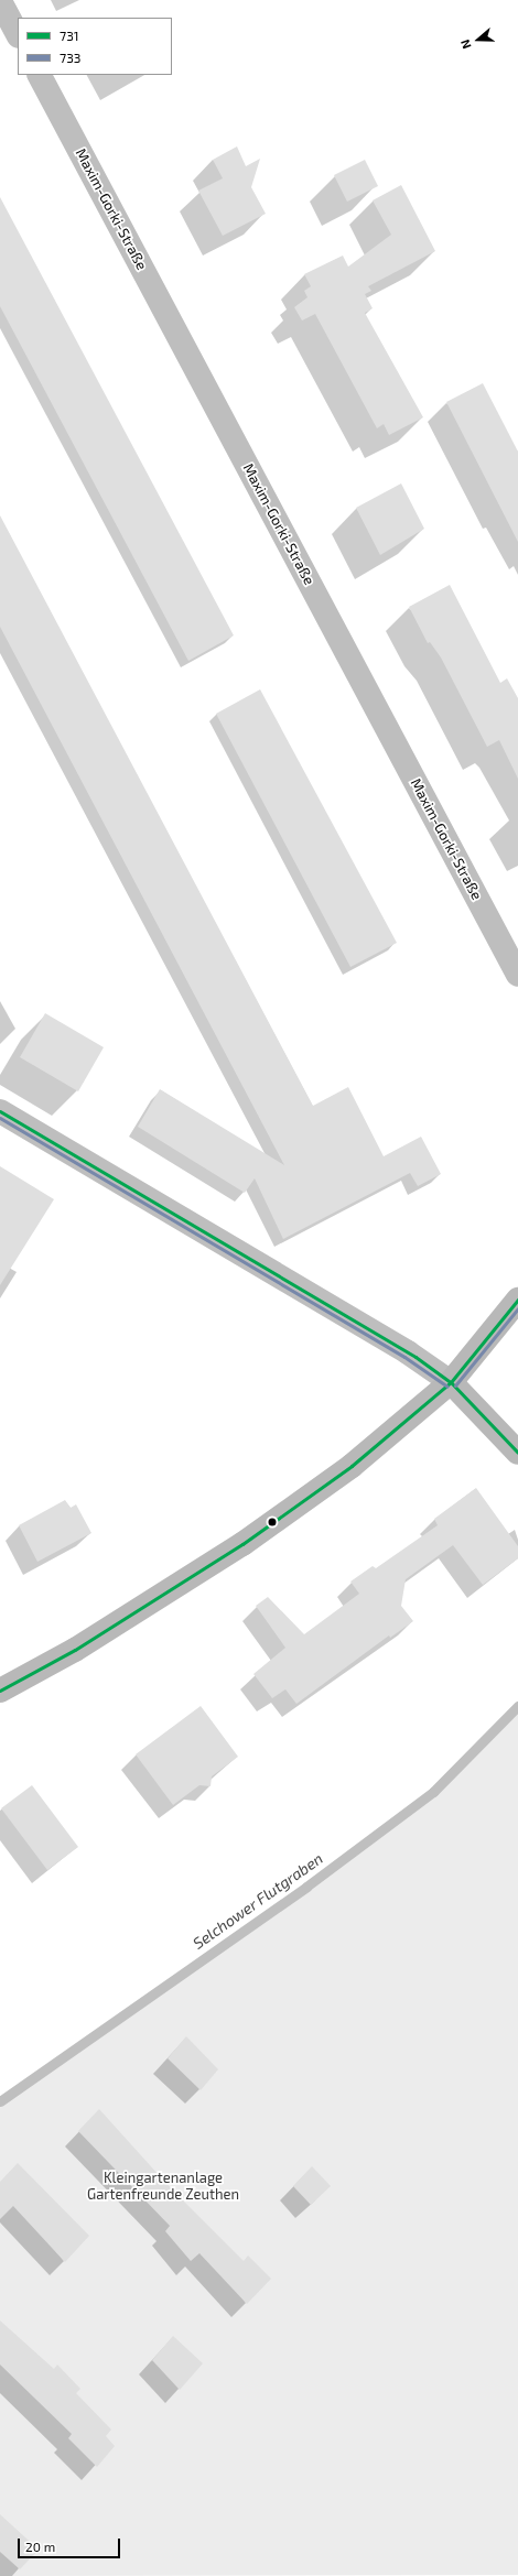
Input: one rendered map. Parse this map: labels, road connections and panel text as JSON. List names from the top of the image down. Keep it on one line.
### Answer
{"streets":{"street":["Maxim-Gorki-Straße"]},"water":["Selchower Flutgraben"],"parks":["Kleingartenanlage Gartenfreunde Zeuthen"],"lines":["transit line 731","transit line 733"],"legend":["731","733"],"scale_bar":"20 m","north":"left"}
